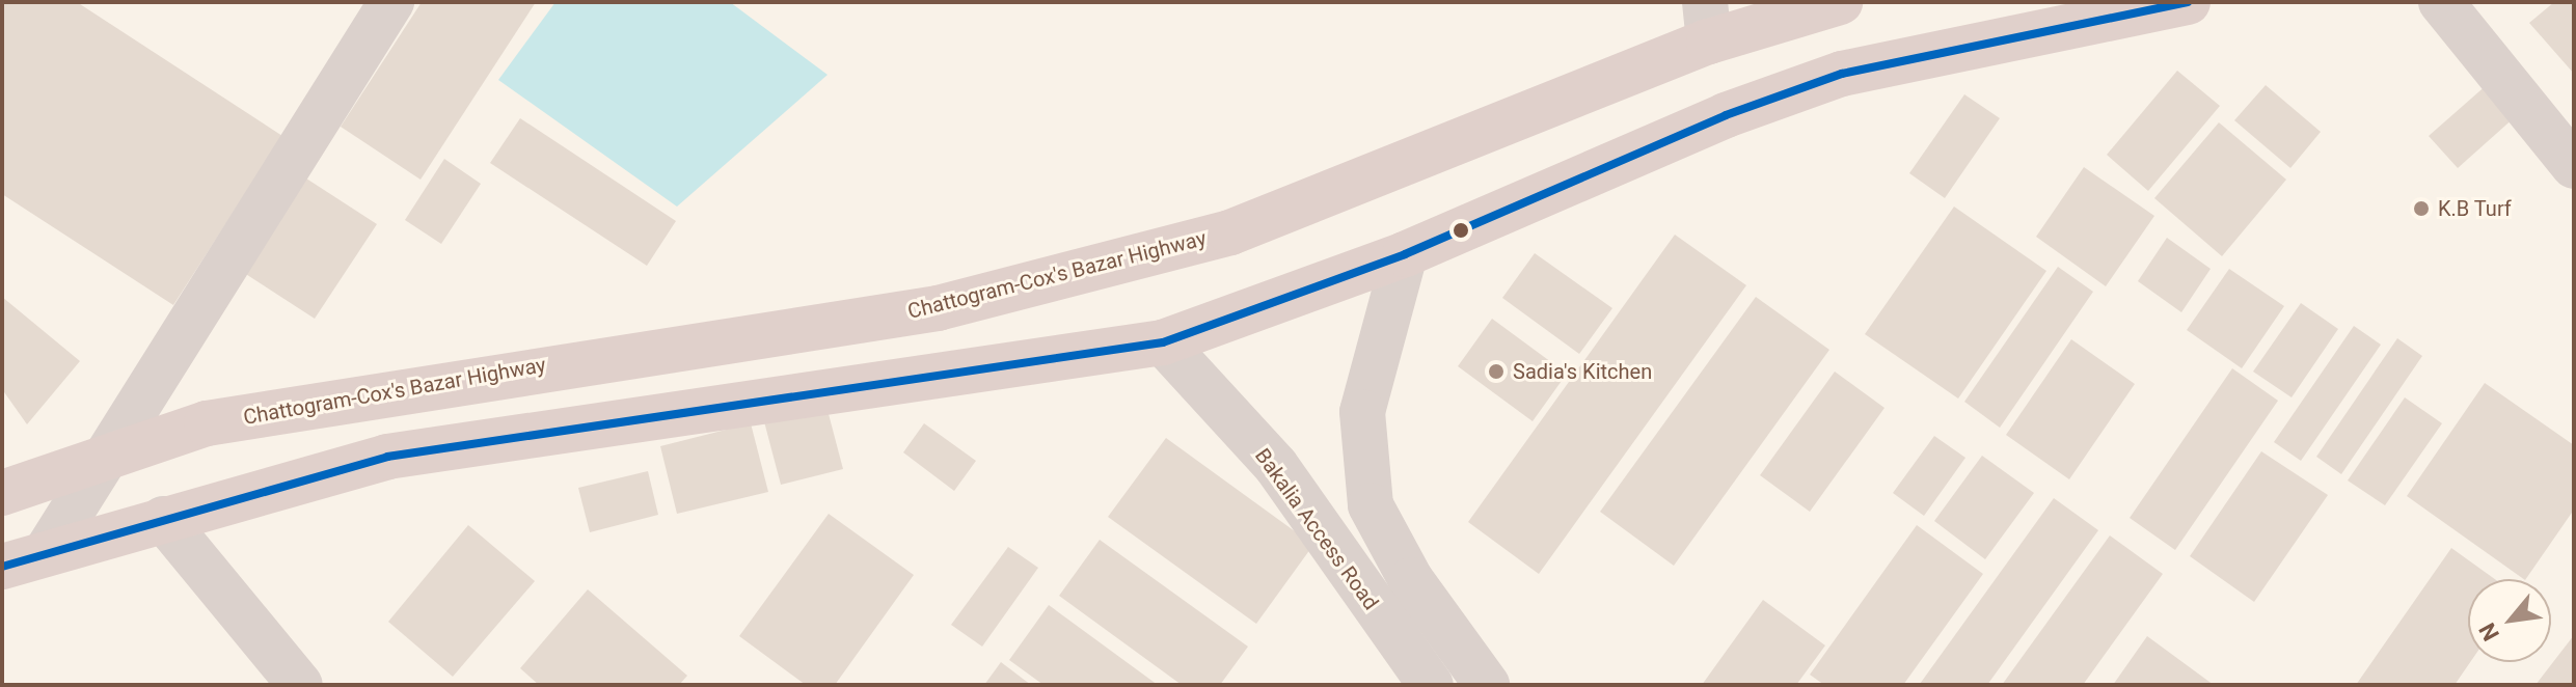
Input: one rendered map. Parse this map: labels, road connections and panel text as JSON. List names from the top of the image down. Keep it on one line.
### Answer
{"streets":{"highway":["Chattogram-Cox's Bazar Highway"],"street":["Bakalia Access Road"]},"places":["K.B Turf","Sadia's Kitchen"],"north":"bottom left"}
